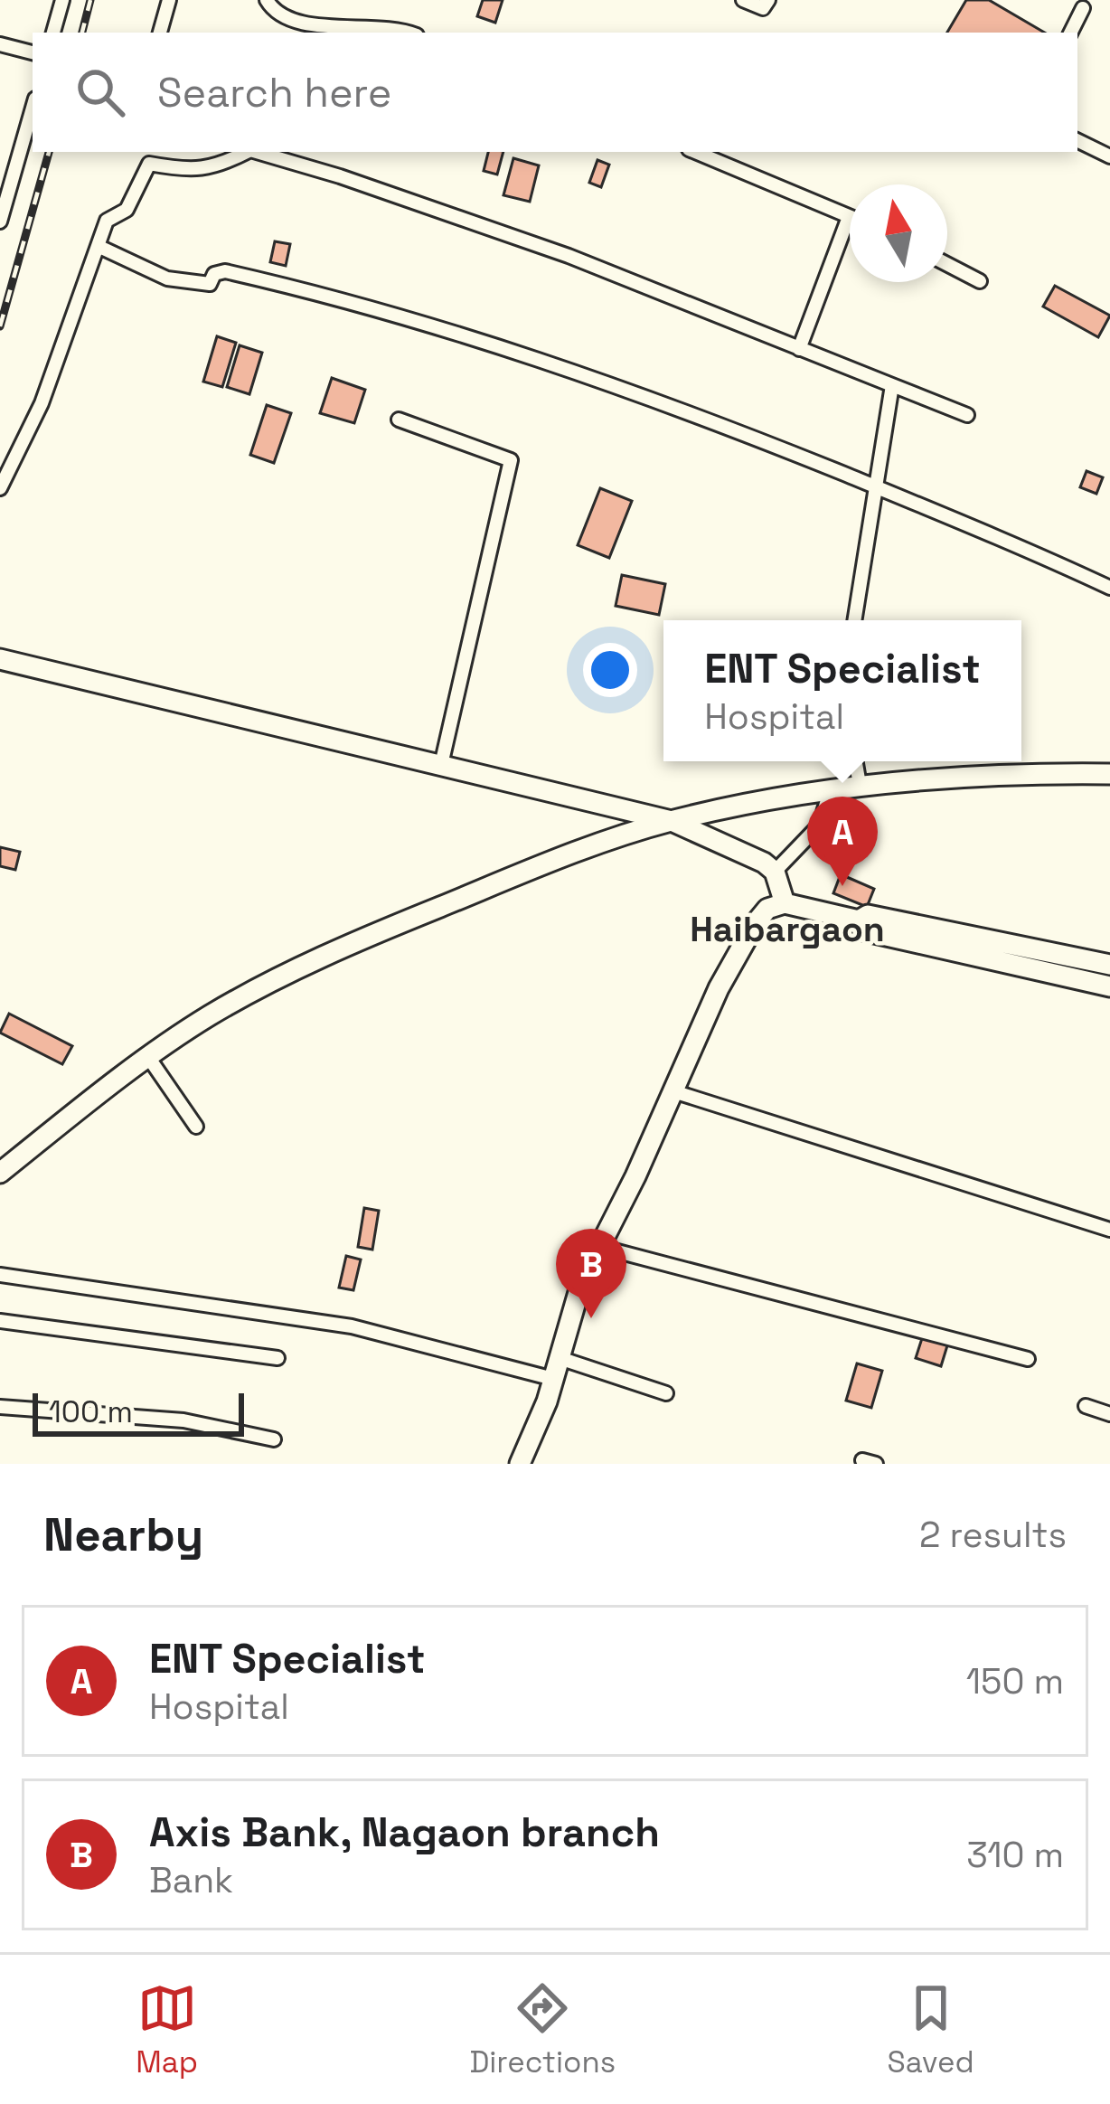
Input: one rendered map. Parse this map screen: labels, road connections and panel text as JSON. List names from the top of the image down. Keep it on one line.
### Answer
{"districts":["Haibargaon"],"scale_bar":"100 m","north":"top","page":{"search":"Search here","popup":["ENT Specialist","Hospital"],"pins":["A","B"],"scale":"100 m","heading":["Nearby","2 results"],"list":[{"mark":"A","name":"ENT Specialist","note":"Hospital","value":"150 m"},{"mark":"B","name":"Axis Bank, Nagaon branch","note":"Bank","value":"310 m"}],"nav":["Map","Directions","Saved"]}}
